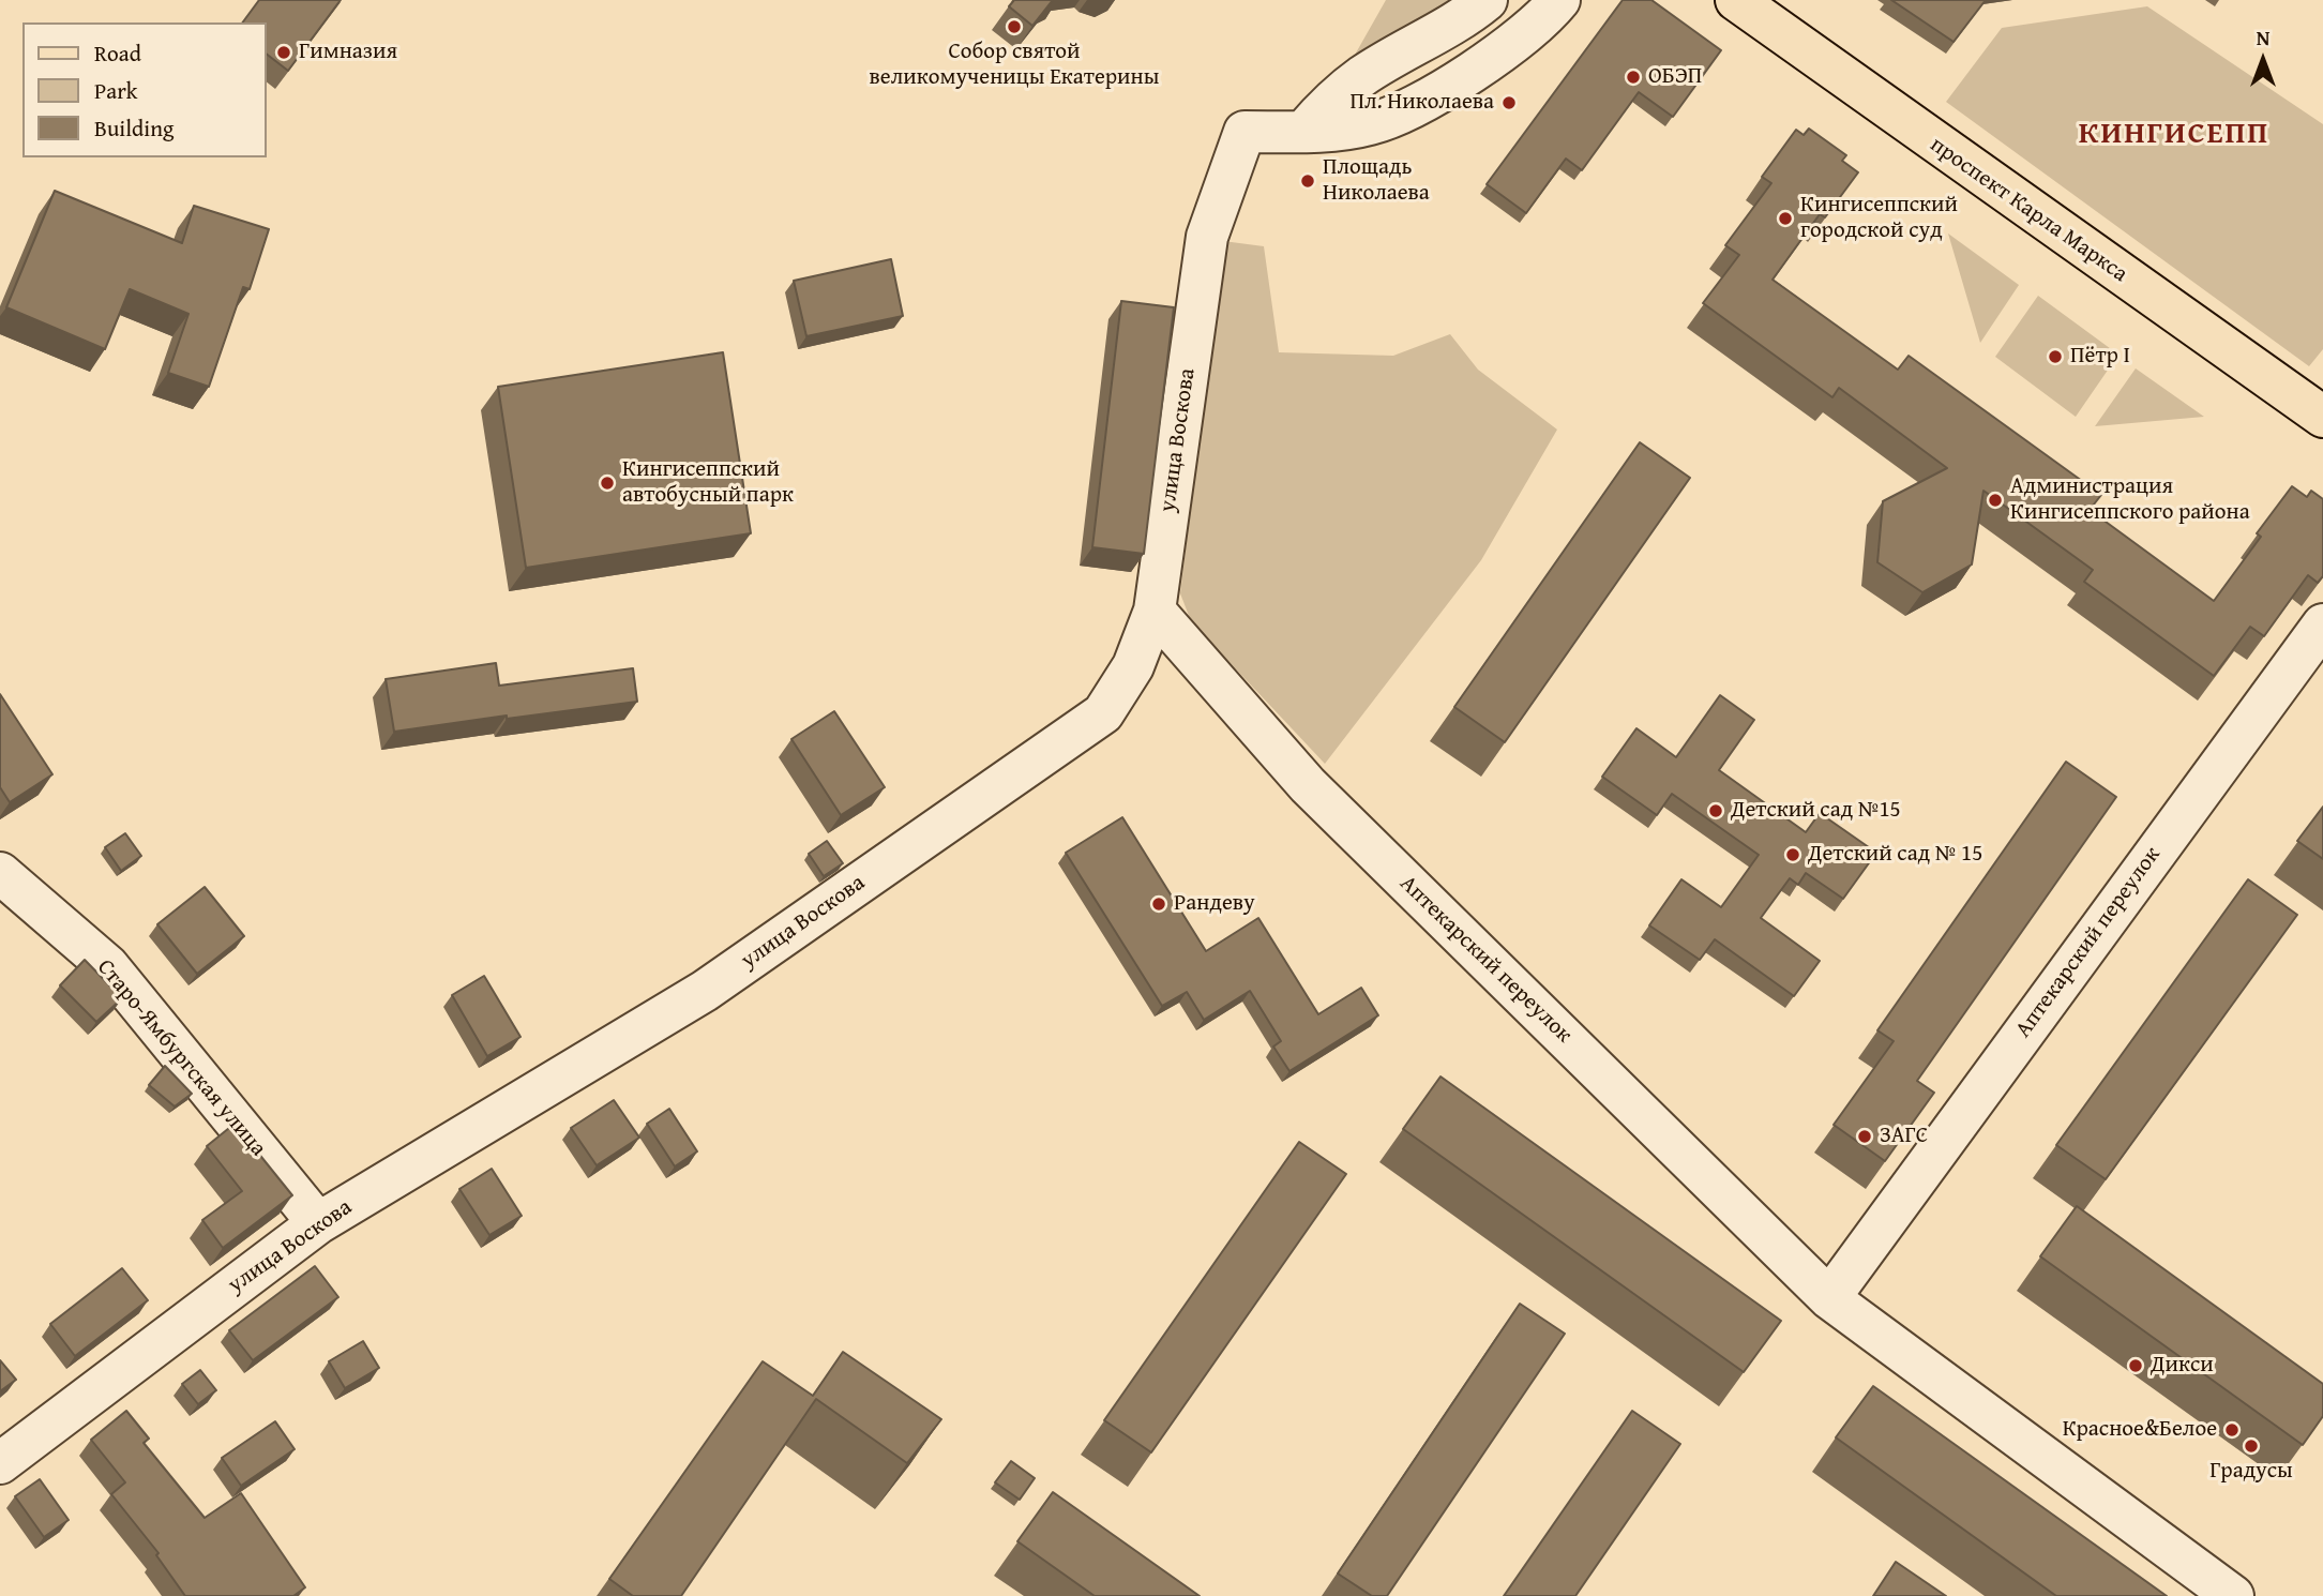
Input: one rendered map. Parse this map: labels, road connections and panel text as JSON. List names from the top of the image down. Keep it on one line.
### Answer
{"streets":{"main road":["проспект Карла Маркса"],"street":["улица Воскова","Аптекарский переулок","Старо-Ямбургская улица"]},"crossings":[["улица Воскова","Аптекарский переулок"],["улица Воскова","Старо-Ямбургская улица"]],"districts":["КИНГИСЕПП"],"places":["Собор святой великомученицы Екатерины","Гимназия","ОБЭП","Пл. Николаева","Площадь Николаева","Кингисеппский городской суд","Пётр I","Кингисеппский автобусный парк","Администрация Кингисеппского района","Детский сад №15","Детский сад № 15","Рандеву","ЗАГС","Дикси","Красное&Белое","Градусы"],"legend":["Road","Park","Building"],"north":"top"}
